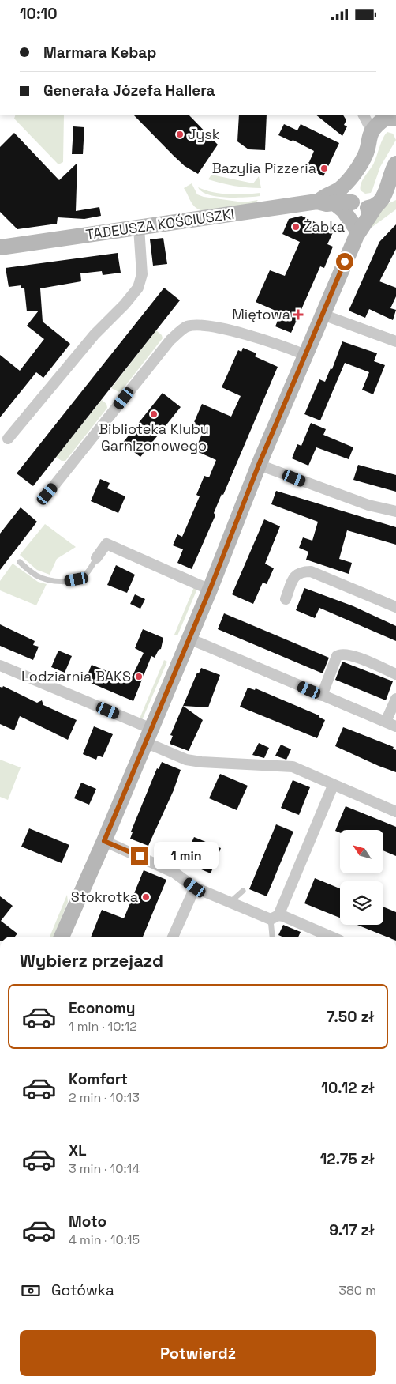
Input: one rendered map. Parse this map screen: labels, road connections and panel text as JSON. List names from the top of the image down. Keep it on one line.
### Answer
{"streets":{"street":["TADEUSZA KOŚCIUSZKI"]},"places":{"other":["Jysk","Bazylia Pizzeria","Żabka","Biblioteka Klubu Garnizonowego","Lodziarnia BAKS","Stokrotka"],"health":["Miętowa"]},"north":"top left","page":{"status":"10:10","banner":["Marmara Kebap","Generała Józefa Hallera"],"bubble":"1 min","heading":"Wybierz przejazd","list":[{"name":"Economy","note":"1 min · 10:12","value":"7.50 zł"},{"name":"Komfort","note":"2 min · 10:13","value":"10.12 zł"},{"name":"XL","note":"3 min · 10:14","value":"12.75 zł"},{"name":"Moto","note":"4 min · 10:15","value":"9.17 zł"}],"pay":["Gotówka","380 m"],"buttons":"Potwierdź"}}
